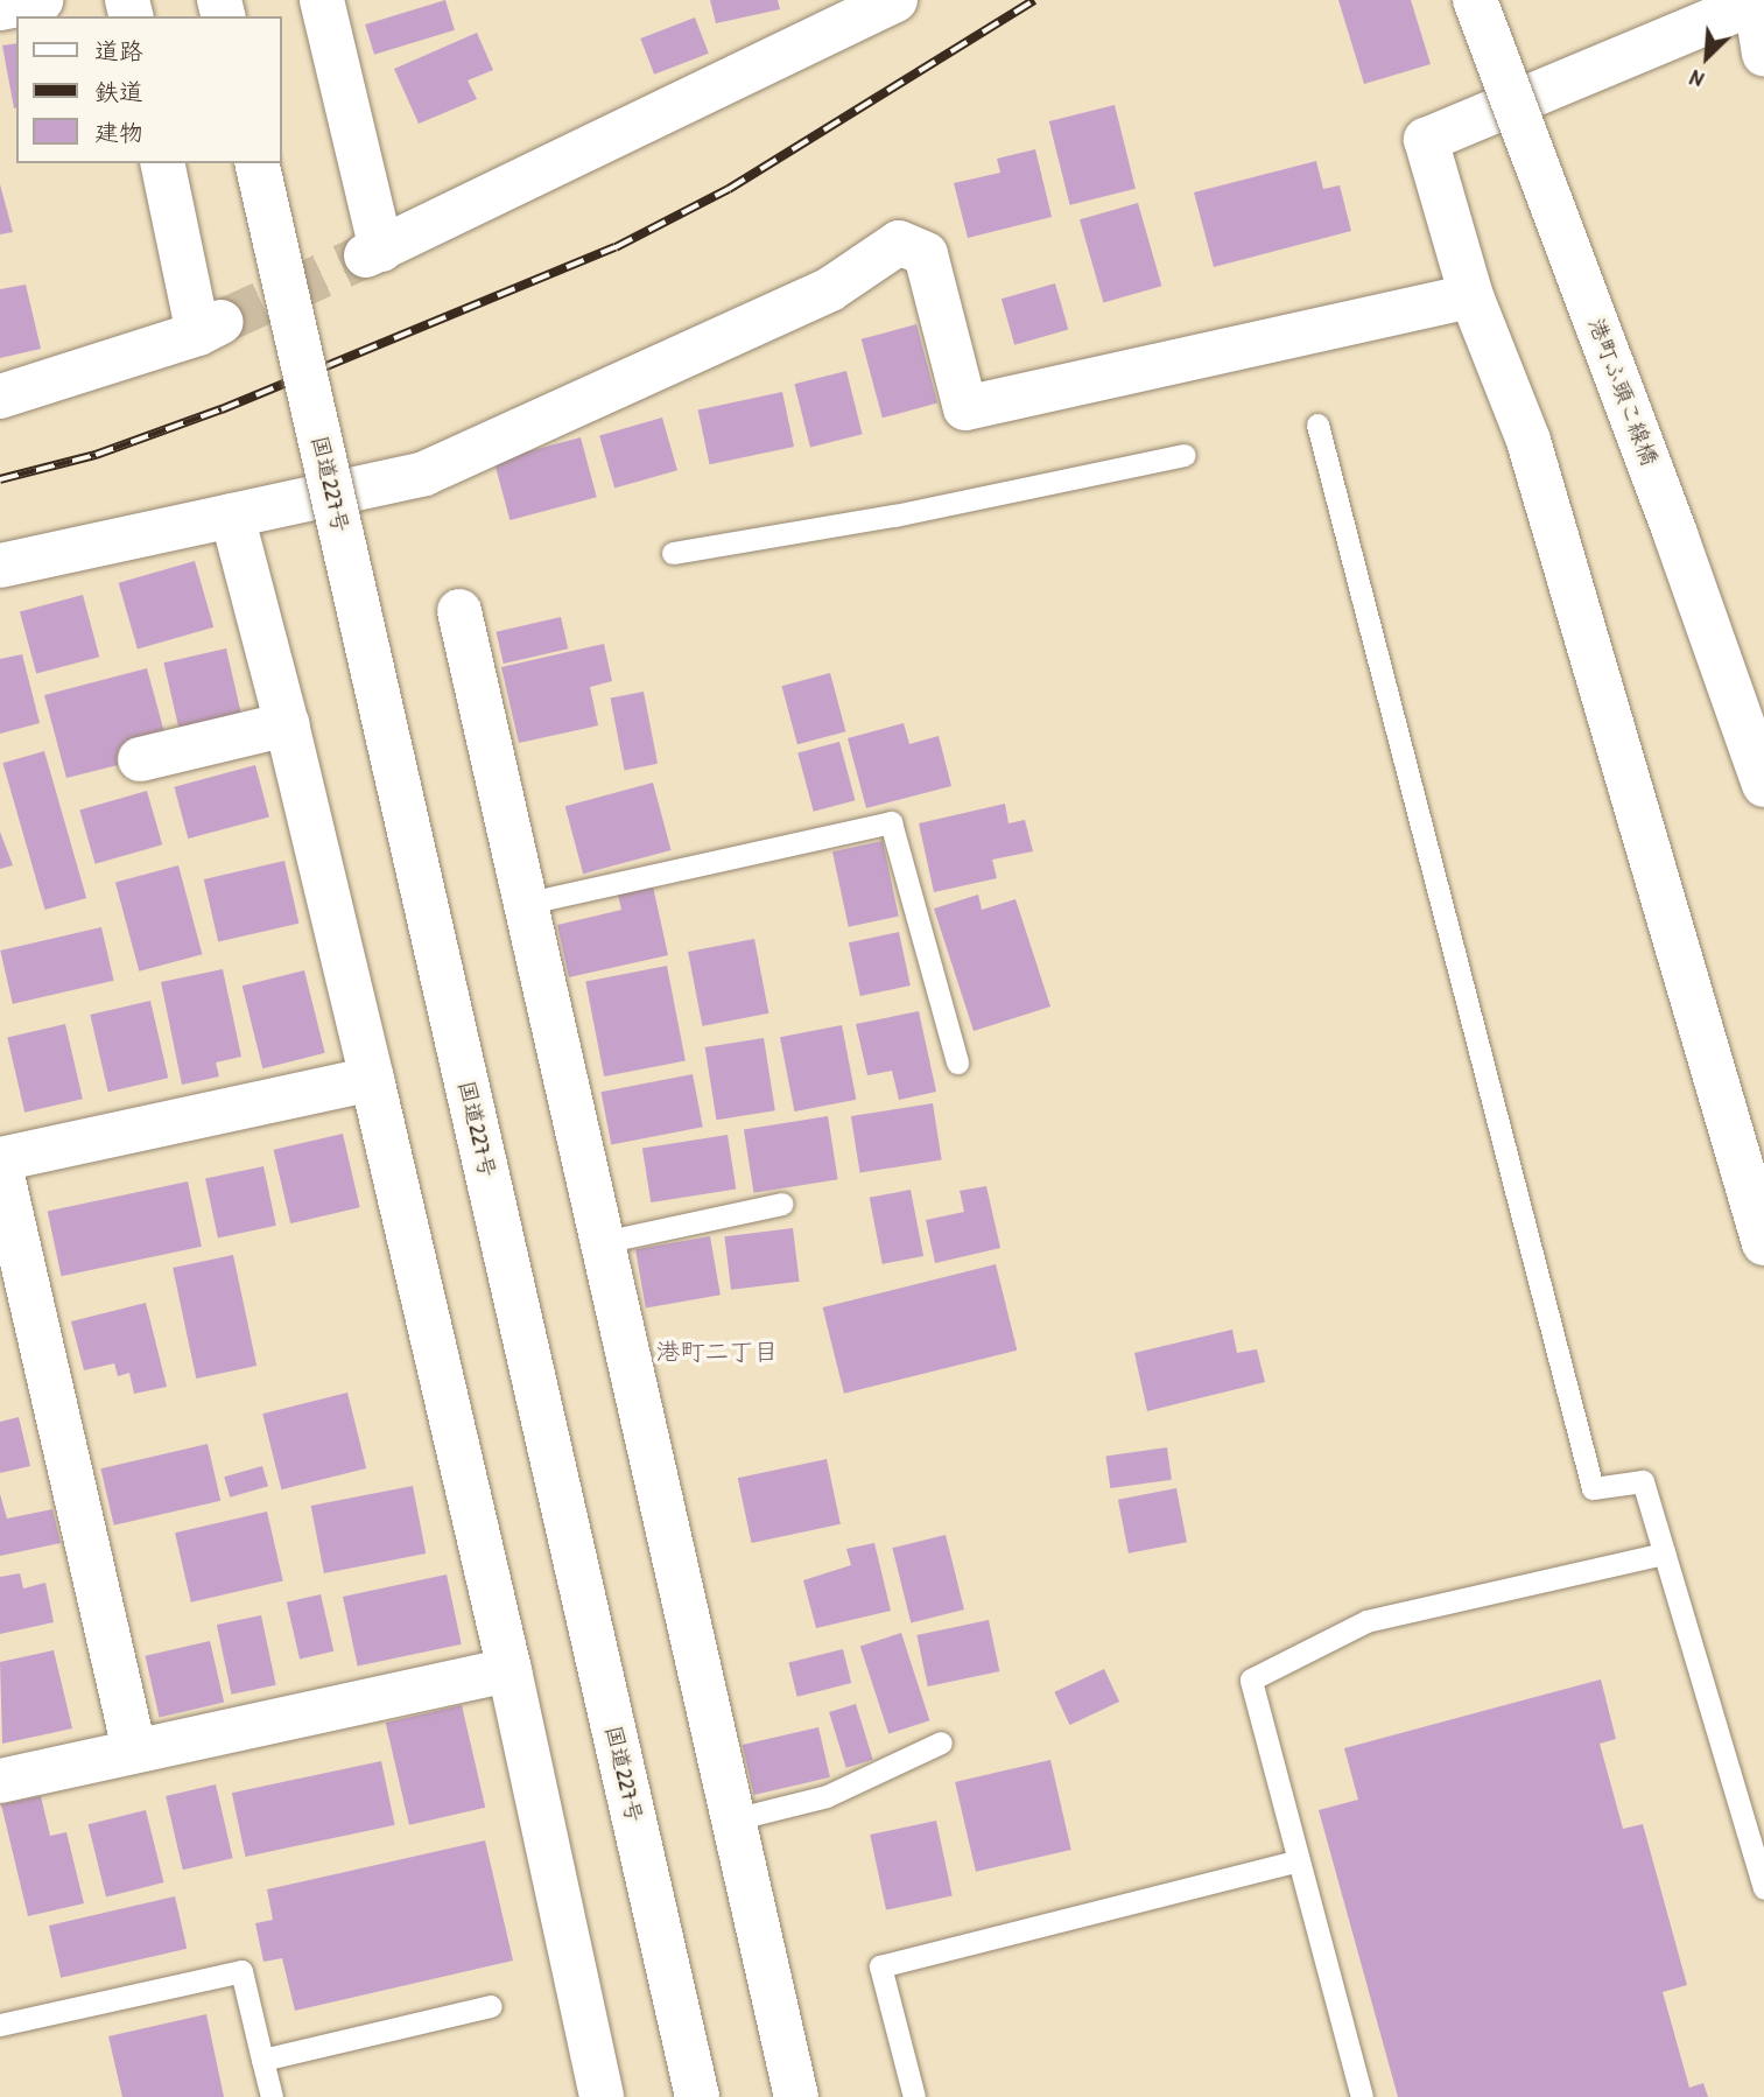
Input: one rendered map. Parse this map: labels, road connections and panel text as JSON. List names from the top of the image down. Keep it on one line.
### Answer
{"streets":{"main road":["港町ふ頭こ線橋","国道227号"]},"districts":["港町二丁目"],"legend":["道路","鉄道","建物"],"north":"bottom left"}
